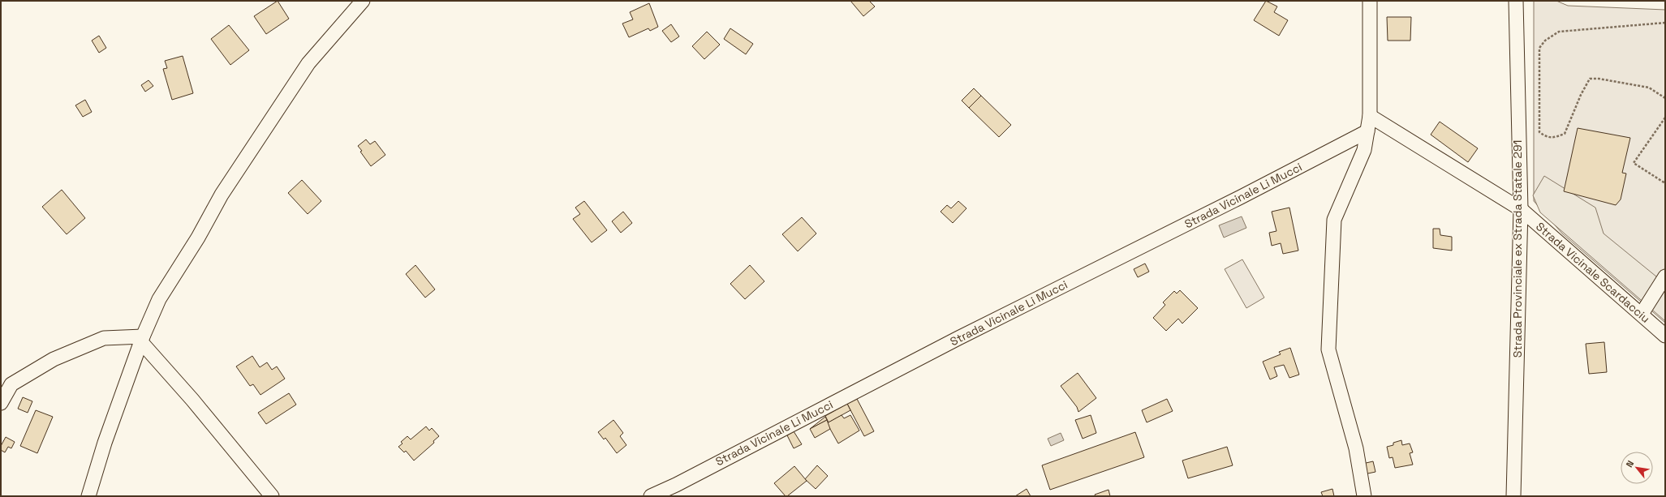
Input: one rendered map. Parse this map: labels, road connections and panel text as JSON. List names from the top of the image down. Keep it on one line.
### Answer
{"streets":{"street":["Strada Vicinale Li Mucci","Strada Provinciale ex Strada Statale 291","Strada Vicinale Scardacciu"]},"crossings":[["Strada Provinciale ex Strada Statale 291","Strada Vicinale Scardacciu"]],"north":"top left"}
